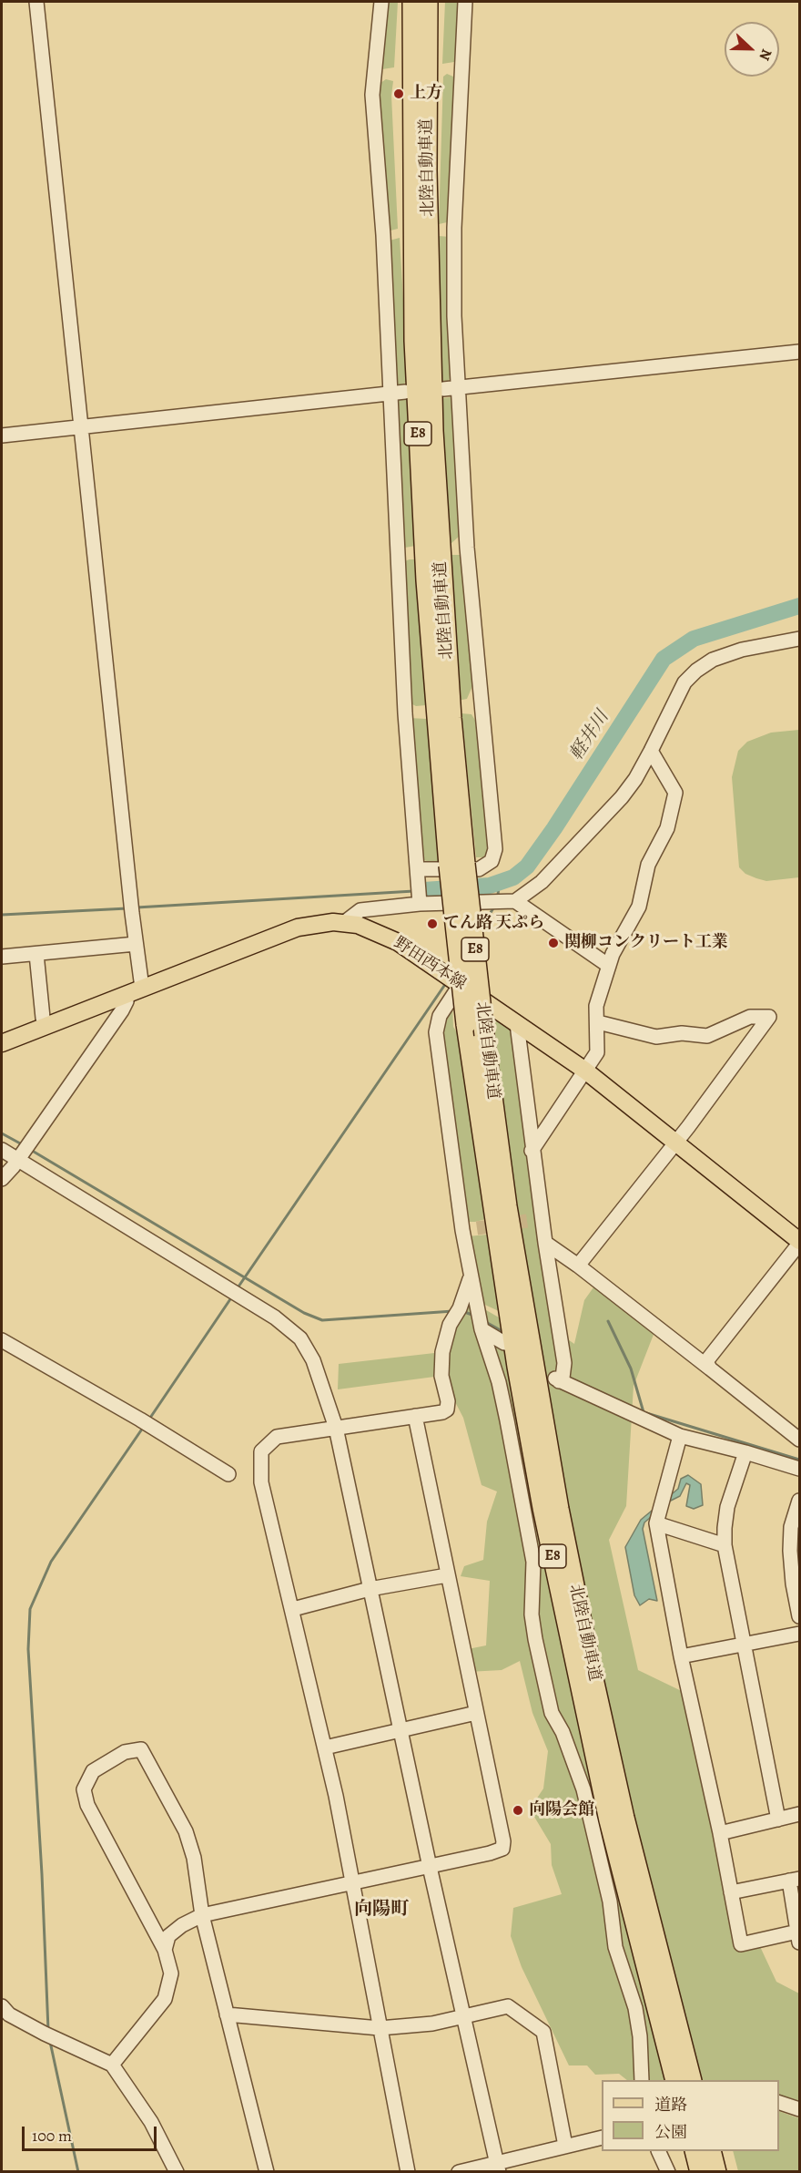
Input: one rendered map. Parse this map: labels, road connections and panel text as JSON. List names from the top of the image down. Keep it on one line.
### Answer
{"streets":{"highway":["北陸自動車道","E8"],"main road":["野田西本線"]},"districts":["向陽町"],"water":["軽井川"],"places":["上方","てん路 天ぷら","関柳コンクリート工業","向陽会館"],"legend":["道路","公園"],"scale_bar":"100 m","north":"right"}
